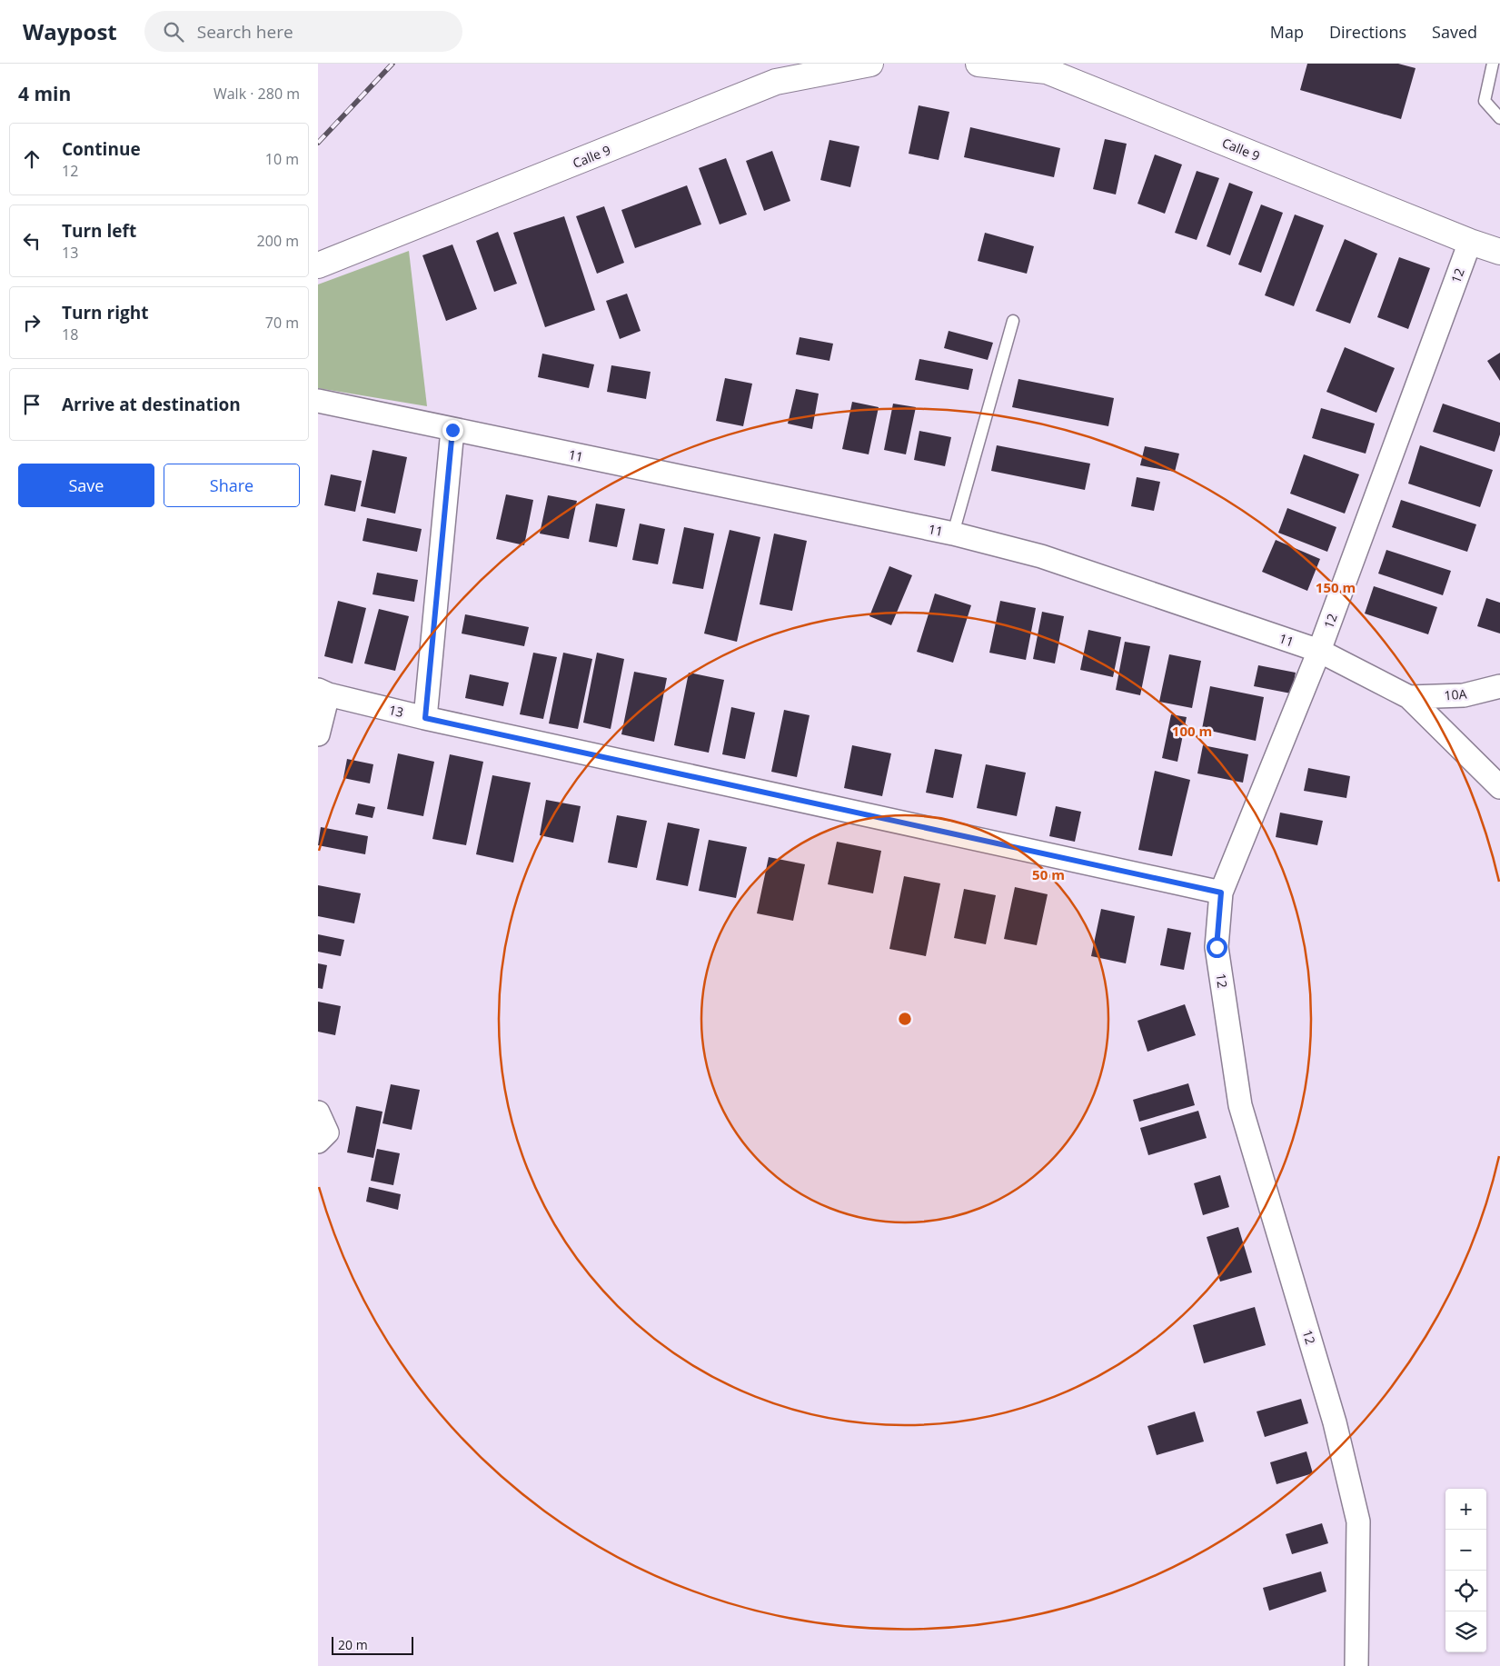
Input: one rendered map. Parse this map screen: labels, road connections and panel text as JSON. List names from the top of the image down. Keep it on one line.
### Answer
{"streets":{"street":["Calle 9","12","11","10A","13"]},"crossings":[["Calle 9","12"],["12","11"],["12","13"],["11","10A"]],"scale_bar":"20 m","page":{"header":"Waypost","search":"Search here","nav":["Map","Directions","Saved"],"heading":["4 min","Walk · 280 m"],"list":[["Continue","12","10 m"],["Turn left","13","200 m"],["Turn right","18","70 m"],"Arrive at destination"],"buttons":["Save","Share"],"map_buttons":["+","−"],"scale":"20 m"},"rings":["150 m","100 m","50 m"]}
